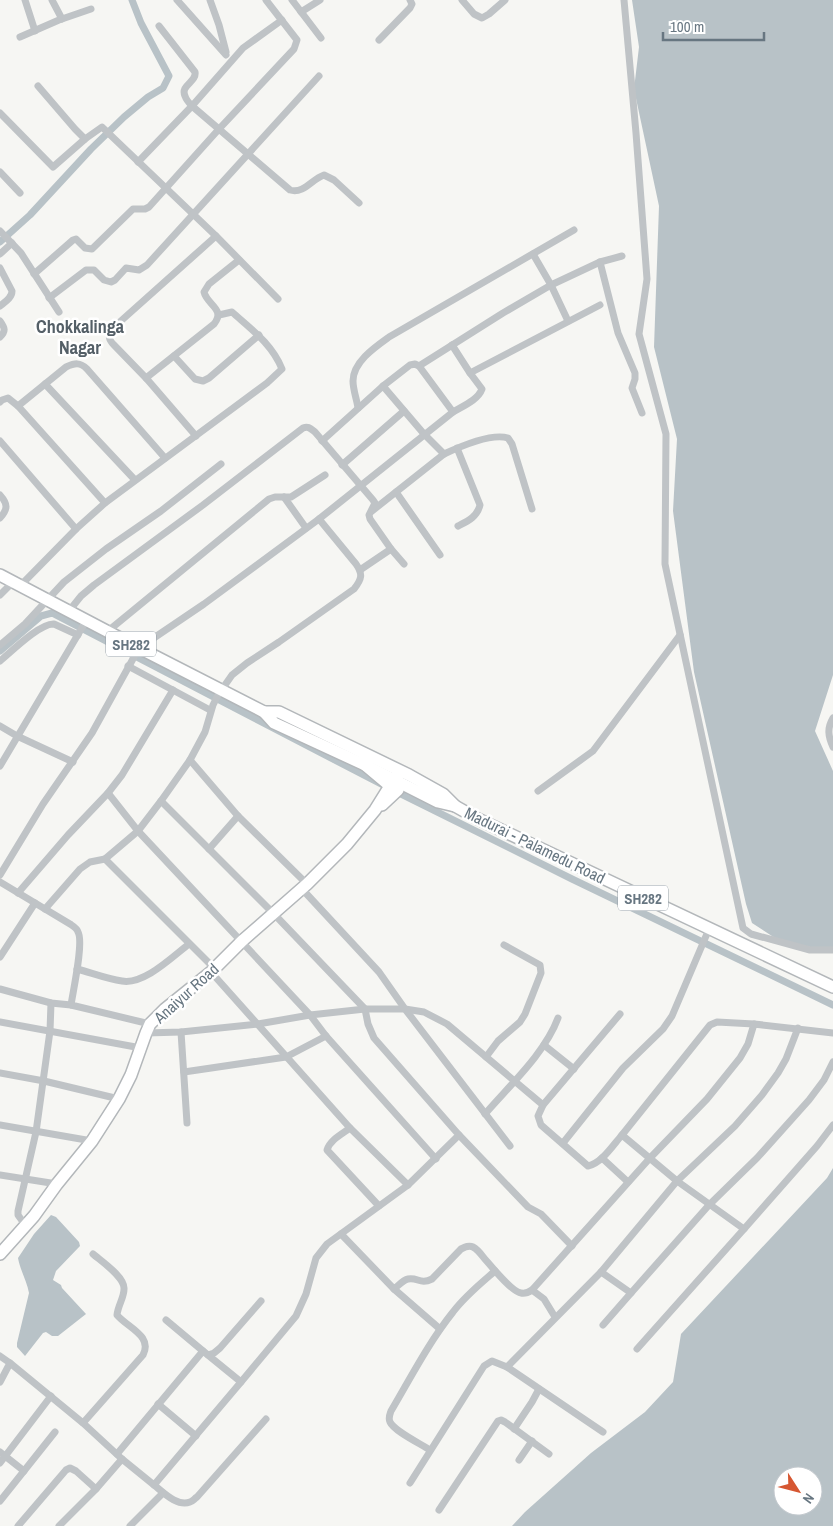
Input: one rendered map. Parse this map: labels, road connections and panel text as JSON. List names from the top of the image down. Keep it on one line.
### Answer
{"streets":{"main road":["SH282","Madurai - Palamedu Road","Anaiyur Road"]},"crossings":[["Madurai - Palamedu Road","Anaiyur Road"]],"districts":["Chokkalinga Nagar"],"scale_bar":"100 m","north":"bottom right"}
